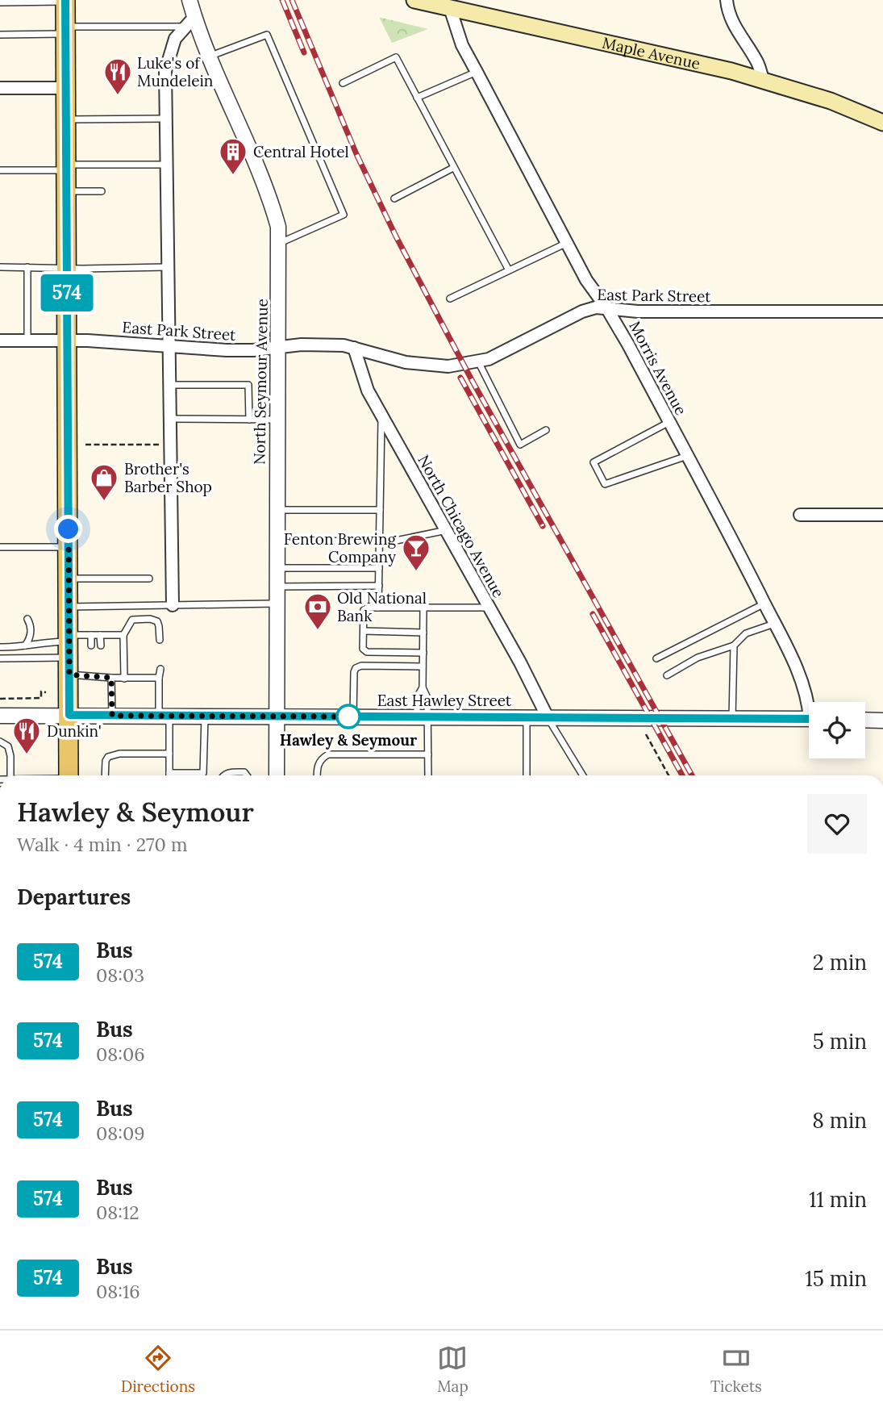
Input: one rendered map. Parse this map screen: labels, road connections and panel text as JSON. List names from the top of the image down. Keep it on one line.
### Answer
{"streets":{"main road":["Maple Avenue"],"street":["East Park Street","Morris Avenue","North Seymour Avenue","North Chicago Avenue","East Hawley Street"]},"crossings":[["Maple Avenue","Morris Avenue"],["East Park Street","Morris Avenue"],["East Park Street","North Seymour Avenue"],["East Park Street","North Chicago Avenue"],["North Seymour Avenue","East Hawley Street"],["North Chicago Avenue","East Hawley Street"]],"places":{"restaurant":["Luke's of Mundelein","Dunkin'"],"building":["Central Hotel"],"shop":["Brother's Barber Shop"],"bar":["Fenton Brewing Company"],"bank":["Old National Bank"],"other":["Hawley & Seymour"]},"lines":["bus line 574"],"page":{"on_map":"574","heading":[["Hawley & Seymour","Walk · 4 min · 270 m"],"Departures"],"list":[{"mark":"574","name":"Bus","note":"08:03","value":"2 min"},{"mark":"574","name":"Bus","note":"08:06","value":"5 min"},{"mark":"574","name":"Bus","note":"08:09","value":"8 min"},{"mark":"574","name":"Bus","note":"08:12","value":"11 min"},{"mark":"574","name":"Bus","note":"08:16","value":"15 min"}],"tabs":["Directions","Map","Tickets"]}}
